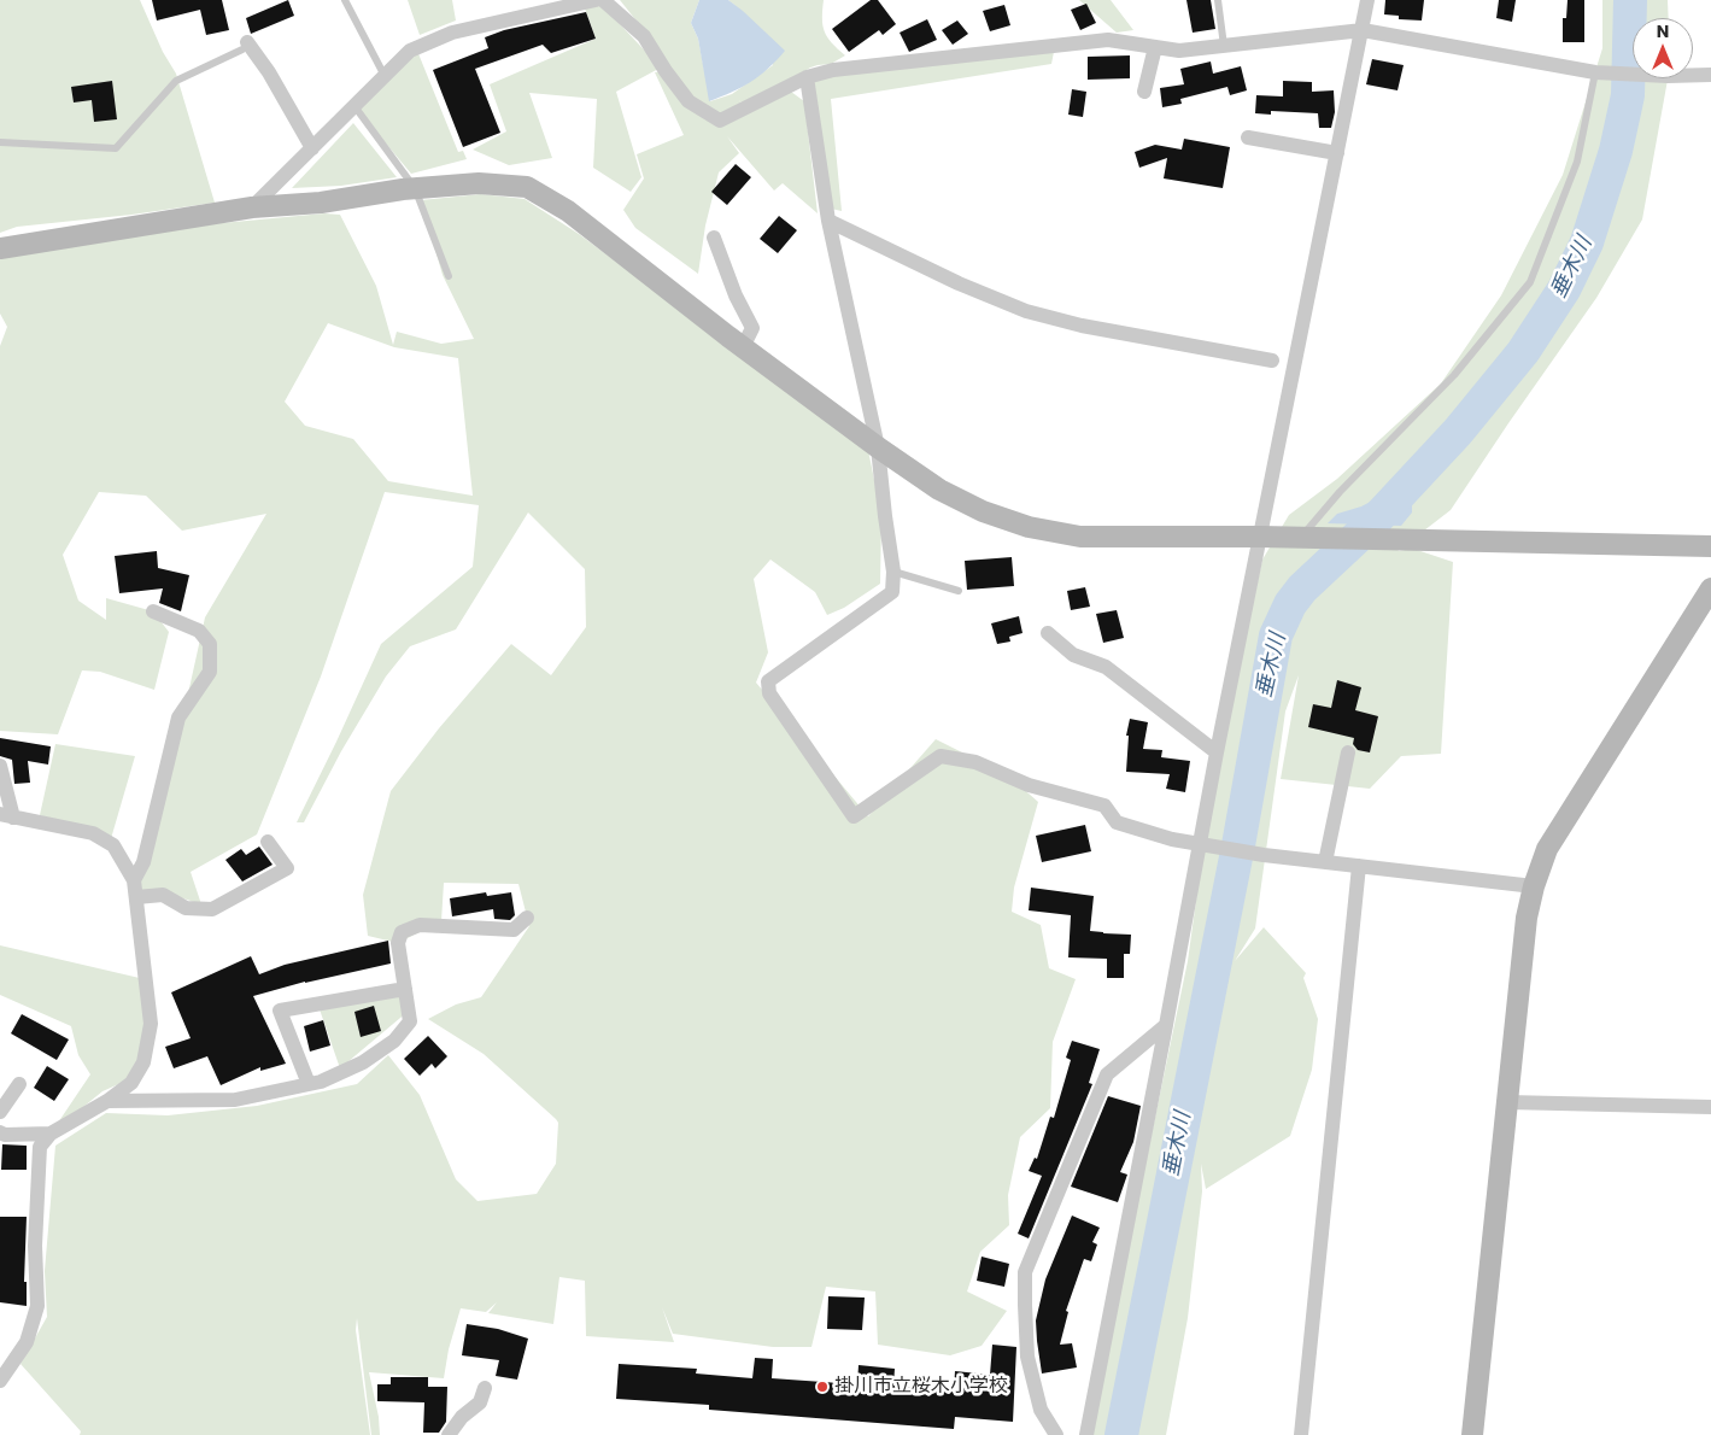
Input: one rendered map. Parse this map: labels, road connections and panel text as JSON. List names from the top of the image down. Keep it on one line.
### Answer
{"water":["垂木川"],"places":["掛川市立桜木小学校"],"north":"top"}
